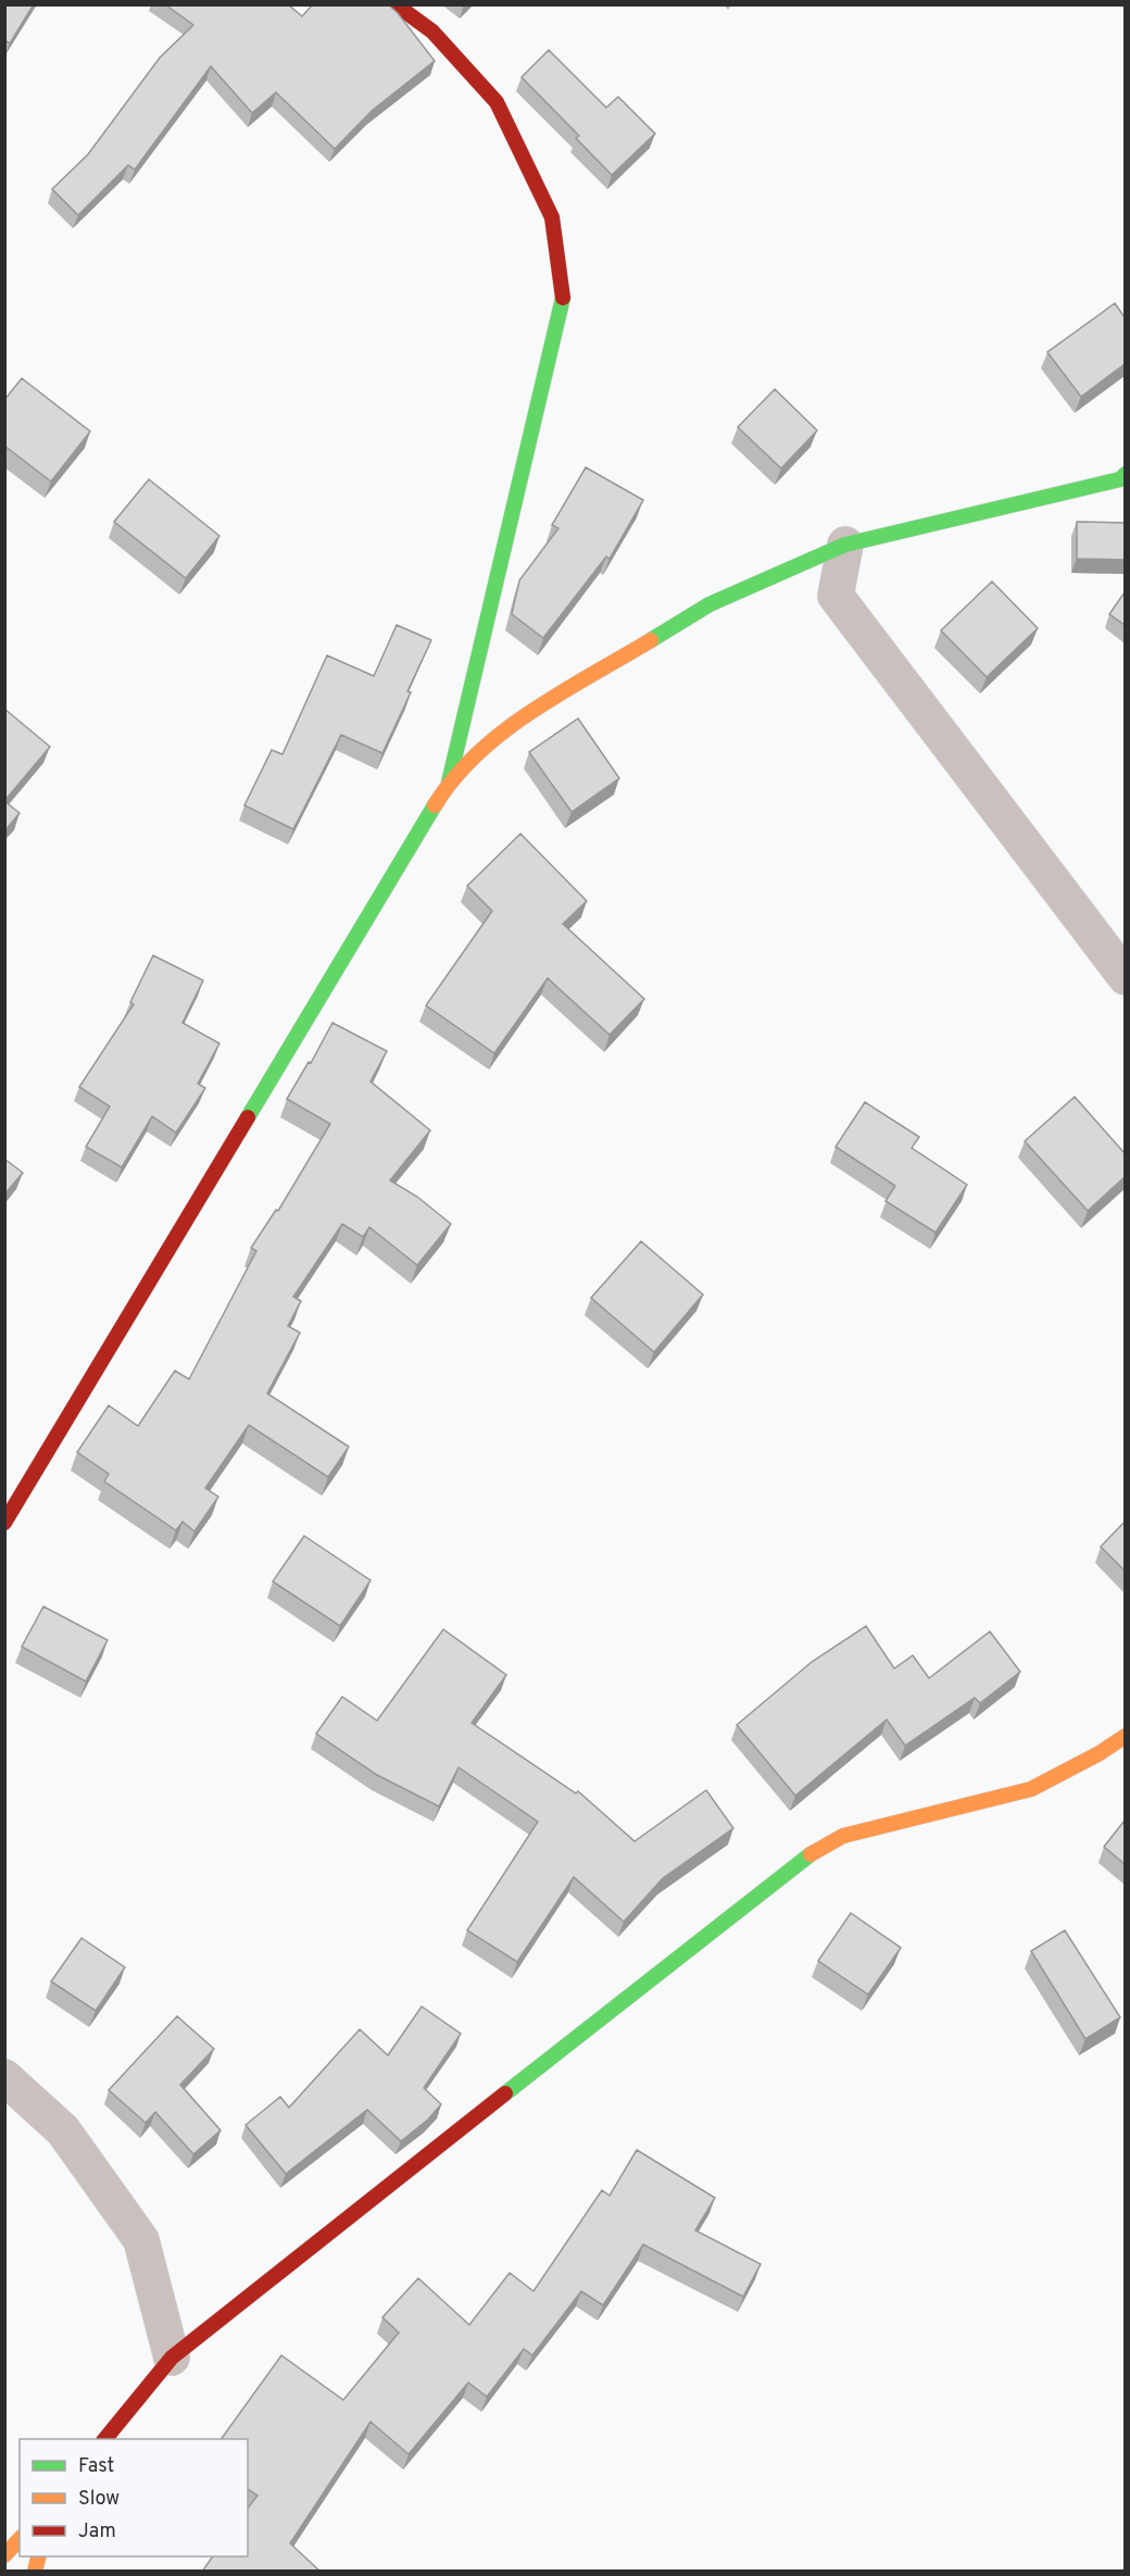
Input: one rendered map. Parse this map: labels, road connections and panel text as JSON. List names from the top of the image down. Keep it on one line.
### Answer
{"legend":["Fast","Slow","Jam"]}
